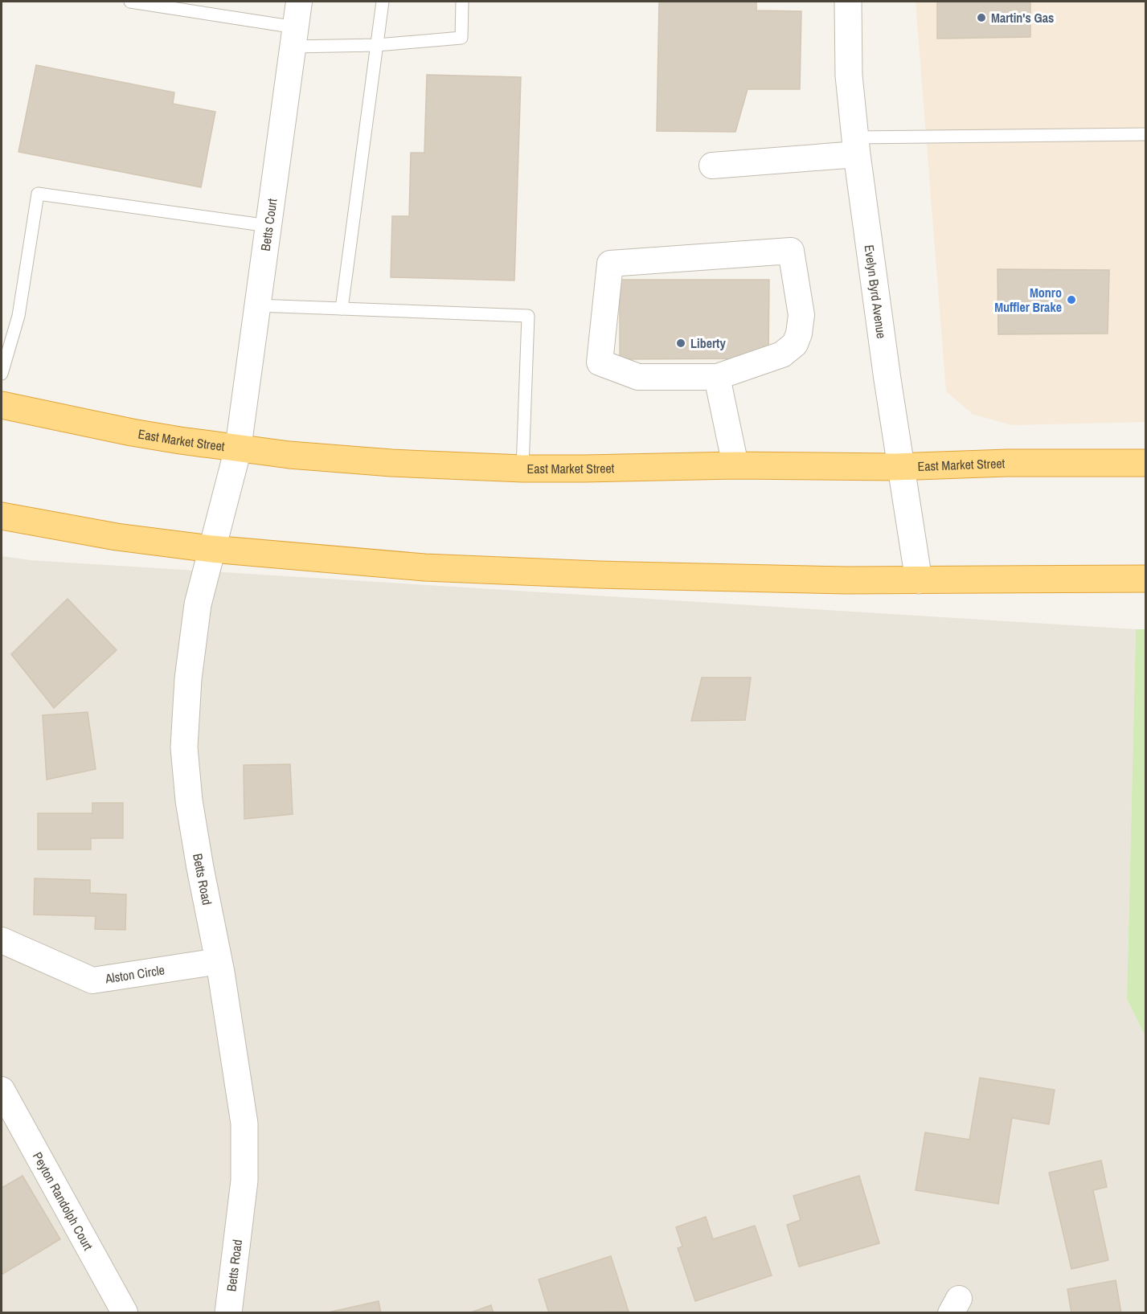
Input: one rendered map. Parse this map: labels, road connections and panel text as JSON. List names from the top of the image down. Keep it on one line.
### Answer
{"streets":{"highway":["East Market Street"],"street":["Betts Court","Evelyn Byrd Avenue","Betts Road","Alston Circle","Peyton Randolph Court"]},"crossings":[["Betts Court","East Market Street"],["Betts Court","Betts Road"],["Evelyn Byrd Avenue","East Market Street"],["East Market Street","Betts Road"],["Betts Road","Alston Circle"]],"places":["Martin's Gas","Monro Muffler Brake","Liberty"]}
